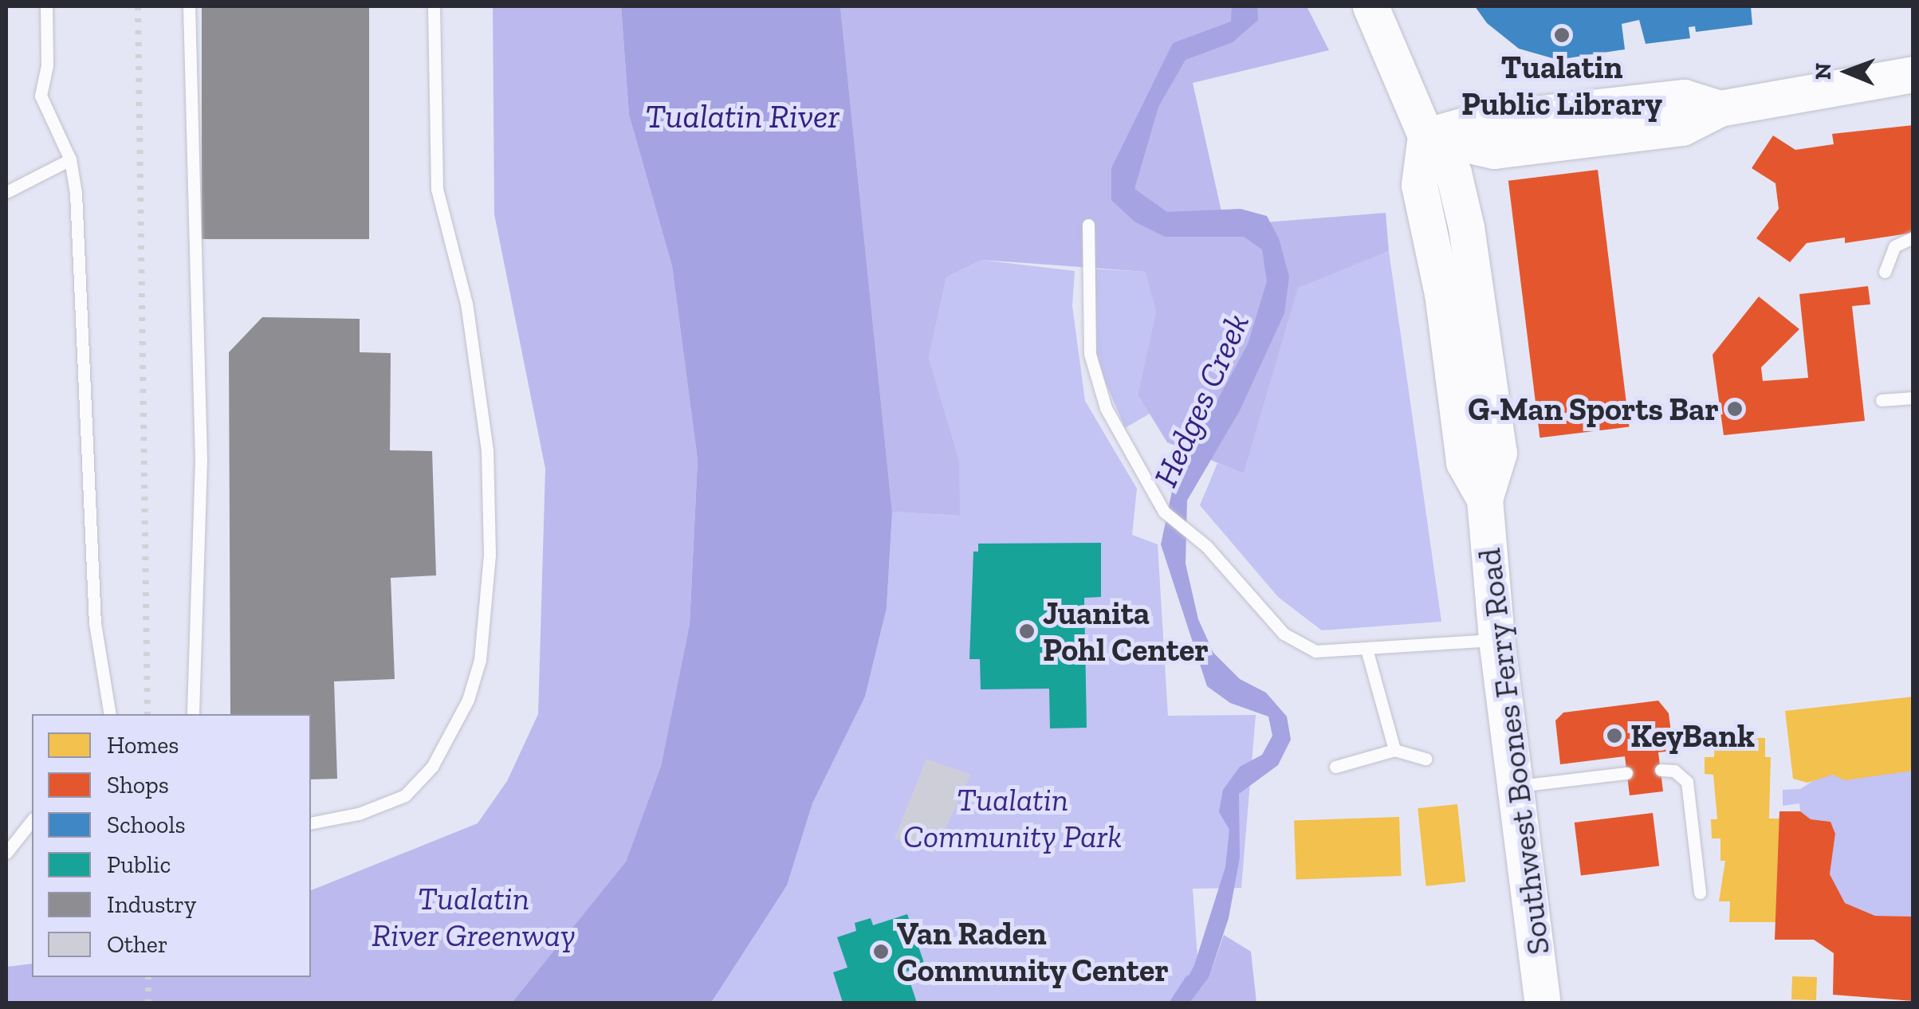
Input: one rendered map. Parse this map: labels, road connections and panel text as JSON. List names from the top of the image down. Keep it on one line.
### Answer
{"streets":{"main road":["Southwest Boones Ferry Road"]},"water":["Tualatin River","Hedges Creek"],"parks":["Tualatin Community Park","Tualatin River Greenway"],"places":["Tualatin Public Library","G-Man Sports Bar","Juanita Pohl Center","KeyBank","Van Raden Community Center"],"legend":["Homes","Shops","Schools","Public","Industry","Other"],"north":"left"}
